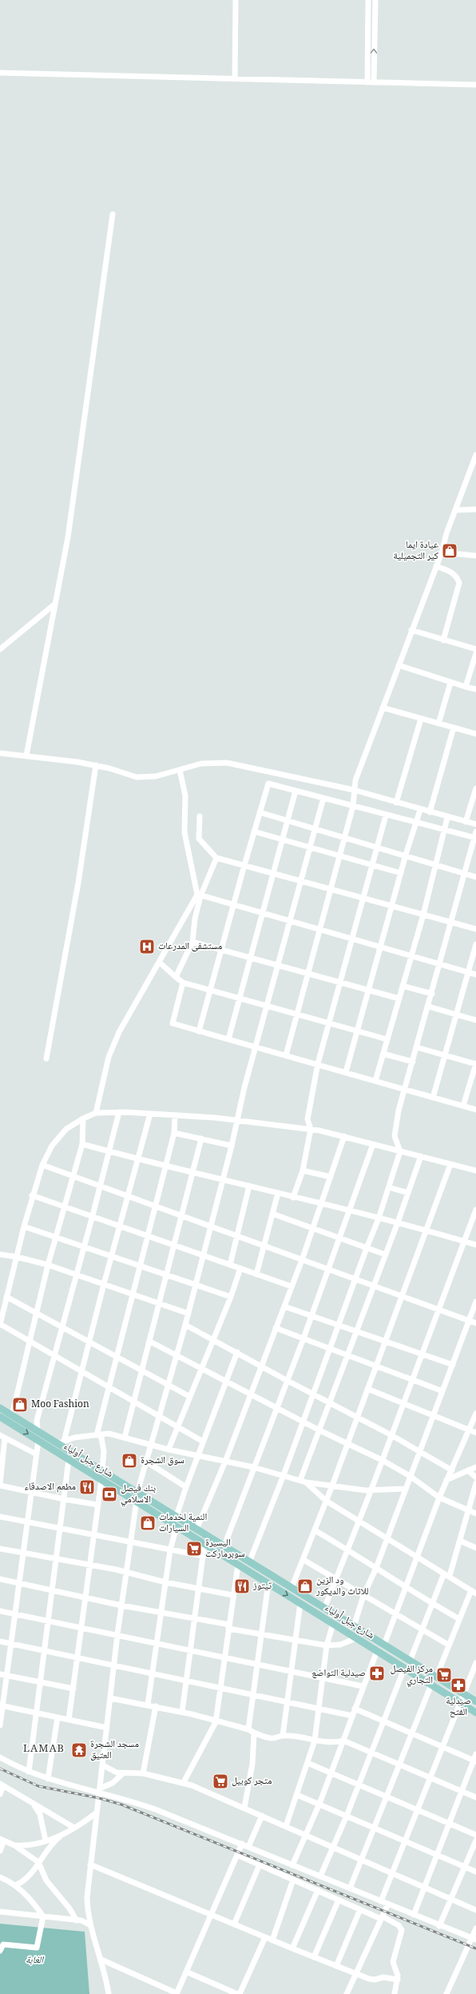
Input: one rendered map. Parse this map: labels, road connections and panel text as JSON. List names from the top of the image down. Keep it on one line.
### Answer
{"streets":{"main road":["شارع جبل أولياء"]},"districts":["LAMAB"],"parks":["الغابة"],"places":{"shop":["عيادة ايما كير التجميلية","Moo Fashion","سوق الشجرة","النمية لخدمات السيارات","ود الزين للاثاث والديكور"],"hospital":["مستشفى المدرعات"],"restaurant":["مطعم الاصدقاء","تيتوز"],"bank":["بنك فيصل الاسلامي"],"supermarket":["اليسيرة سوبرماركت","مركز الفيصل التجاري","متجر كوبيل"],"pharmacy":["صيدلية التواضع","صيدلية الفتح"],"temple":["مسجد الشجرة العتيق"]}}
